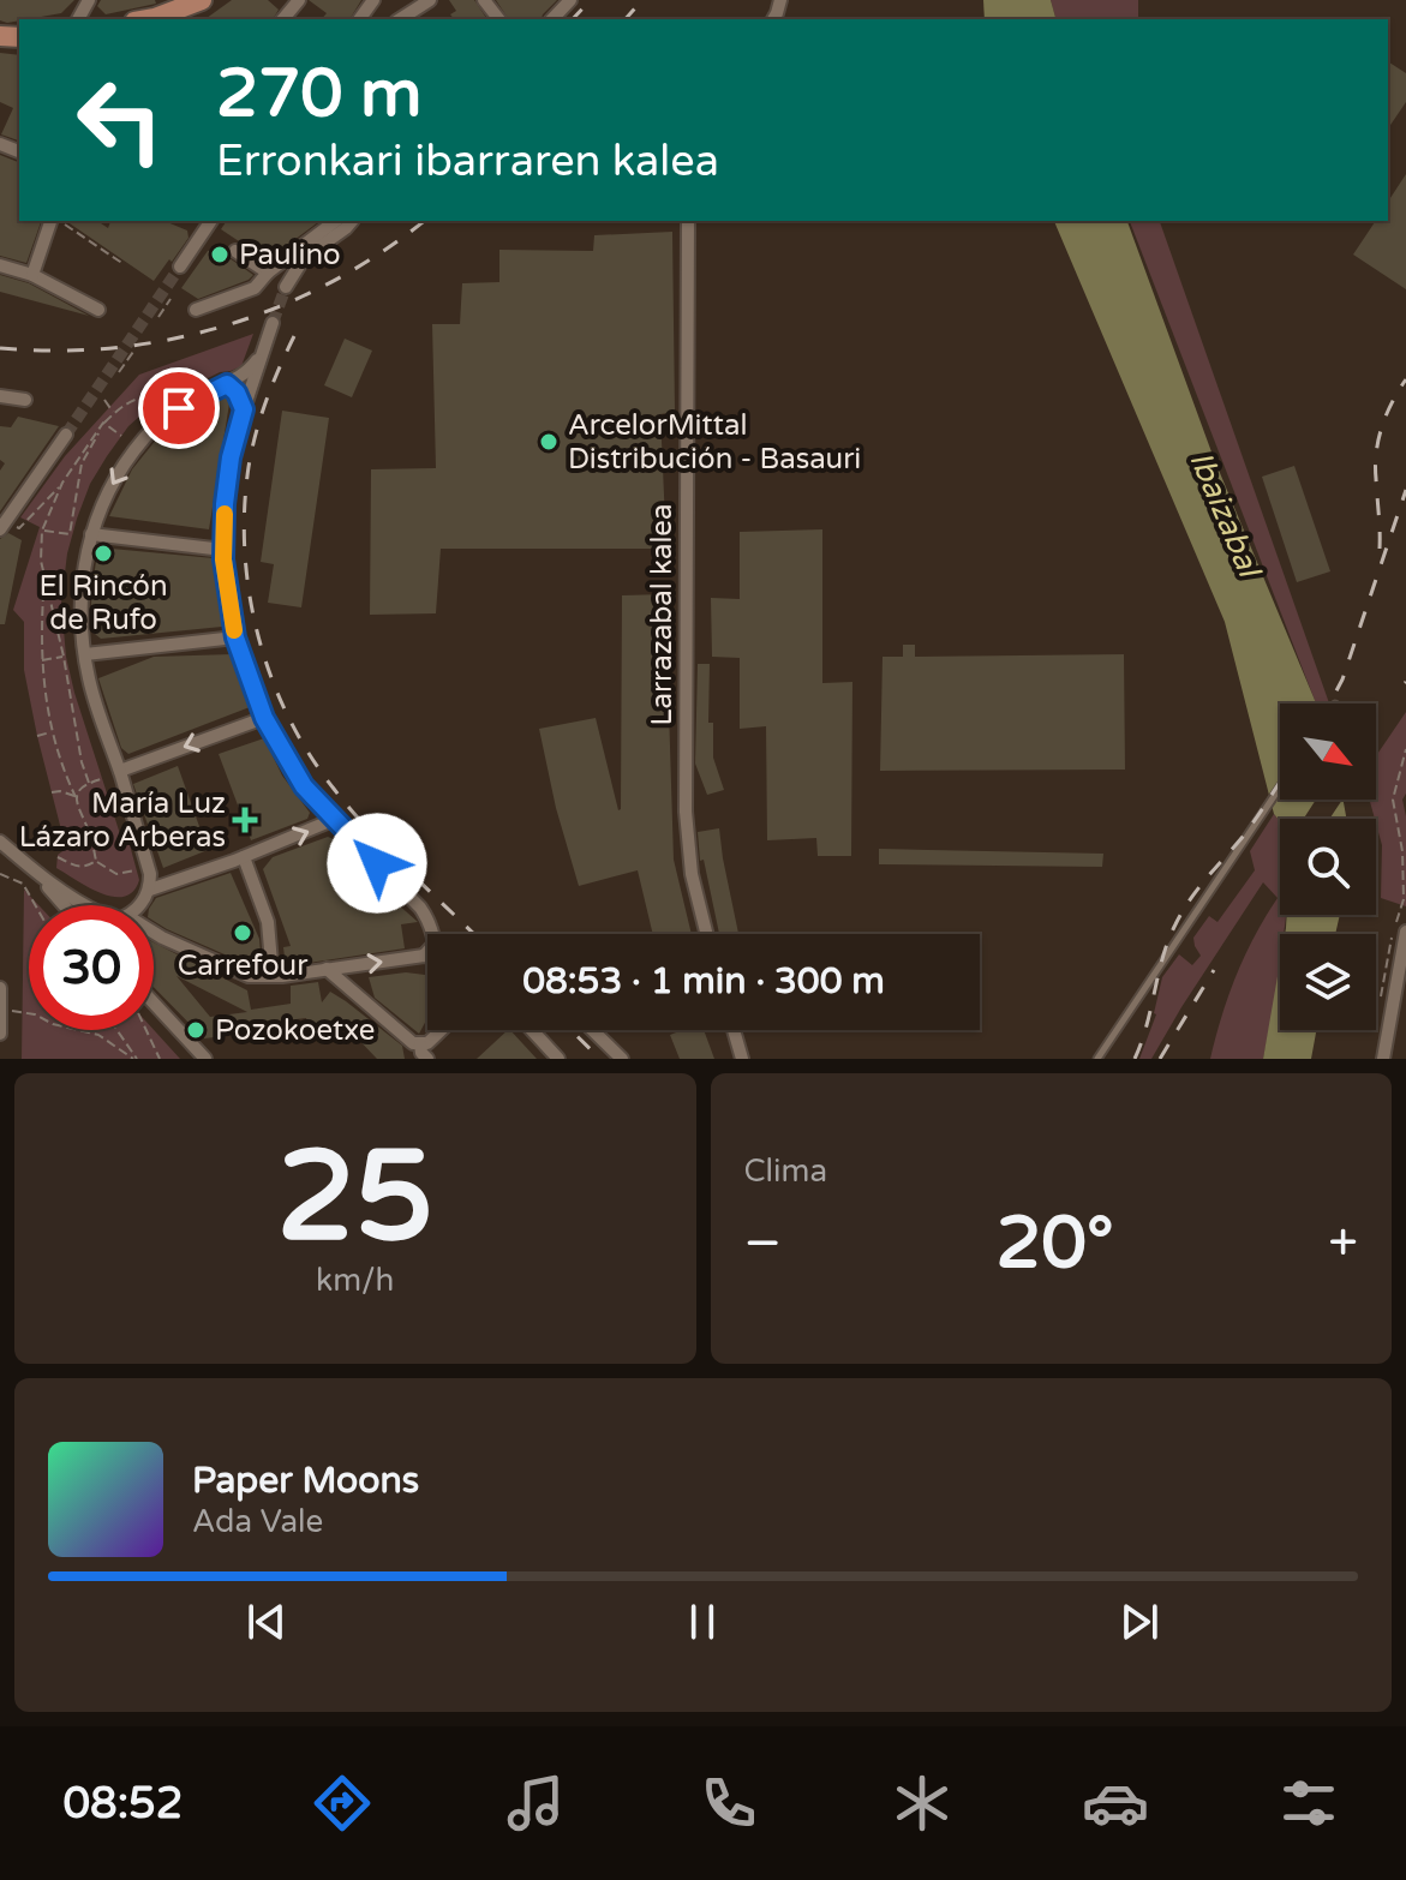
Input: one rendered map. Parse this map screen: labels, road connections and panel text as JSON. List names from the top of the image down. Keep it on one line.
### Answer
{"streets":{"street":["Larrazabal kalea"]},"water":["Ibaizabal"],"places":{"other":["Paulino","ArcelorMittal Distribución - Basauri","El Rincón de Rufo","Carrefour","Pozokoetxe"],"health":["María Luz Lázaro Arberas"]},"north":"bottom right","page":{"turn":["270 m","Erronkari ibarraren kalea"],"limit":"30","trip":"08:53 · 1 min · 300 m","tile":[["25","km/h"],"Clima"],"heat":["−","20°","+"],"song":["Paper Moons","Ada Vale"],"tabs":"08:52"}}
